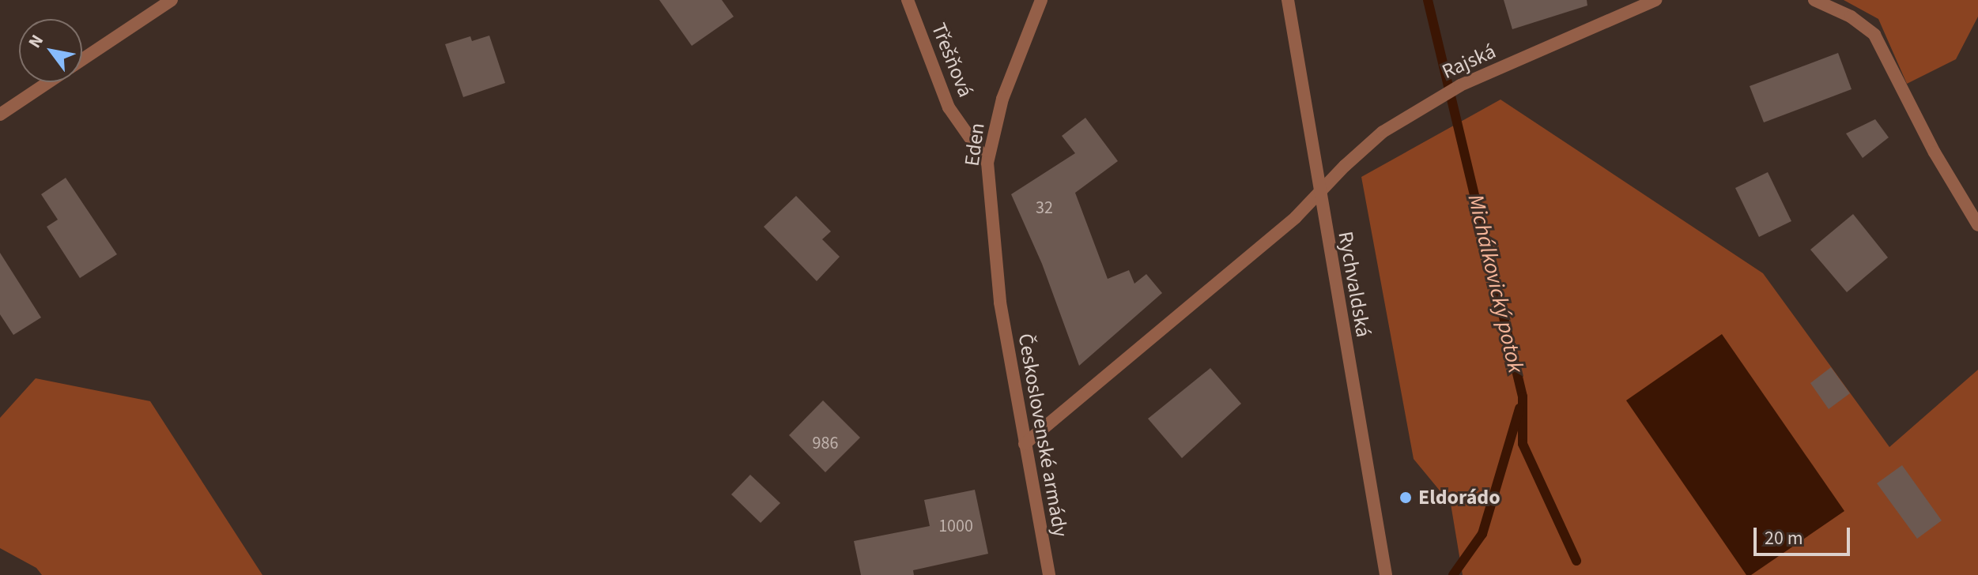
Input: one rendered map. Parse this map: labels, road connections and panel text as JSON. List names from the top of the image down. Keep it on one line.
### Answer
{"streets":{"street":["Třešňová","Rajská","Eden","Rychvaldská","Československé armády"]},"crossings":[["Třešňová","Eden"],["Rajská","Rychvaldská"],["Rajská","Československé armády"],["Eden","Československé armády"]],"water":["Michálkovický potok"],"places":["Eldorádo"],"house_numbers":["32","986","1000"],"scale_bar":"20 m","north":"top left"}
